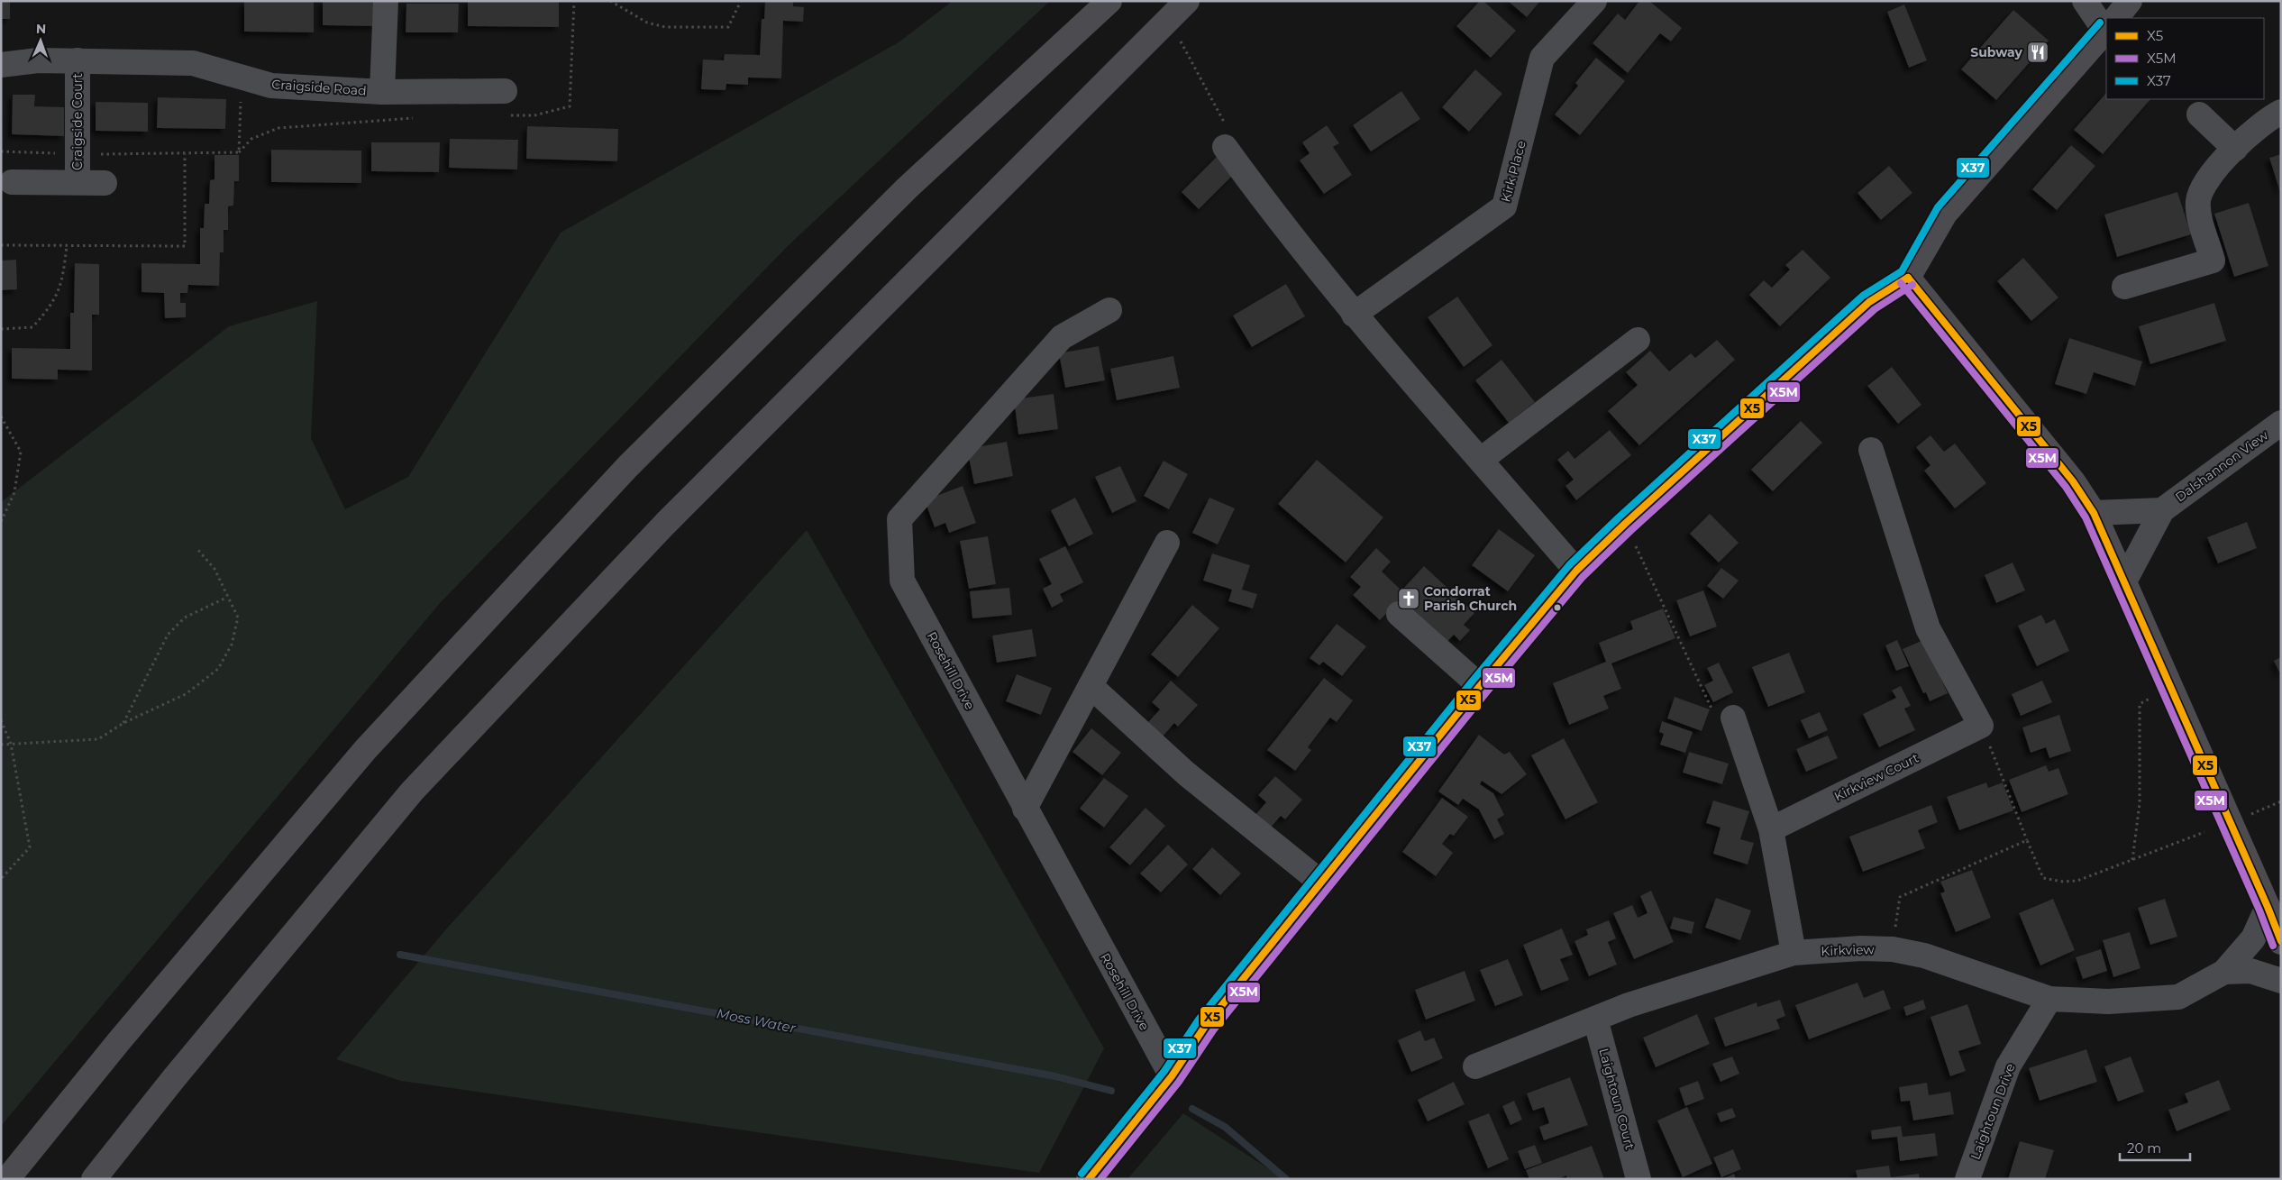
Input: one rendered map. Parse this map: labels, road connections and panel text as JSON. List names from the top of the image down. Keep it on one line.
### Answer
{"streets":{"street":["Craigside Road","Craigside Court","Kirk Place","Dalshannon View","Rosehill Drive","Kirkview Court","Kirkview","Laightoun Court","Laightoun Drive"]},"crossings":[["Craigside Road","Craigside Court"],["Kirkview","Laightoun Court"],["Kirkview","Laightoun Drive"]],"water":["Moss Water"],"places":{"restaurant":["Subway"],"church":["Condorrat Parish Church"]},"lines":["transit line X37","transit line X5","transit line X5M"],"legend":["X5","X5M","X37"],"scale_bar":"20 m","north":"top"}
